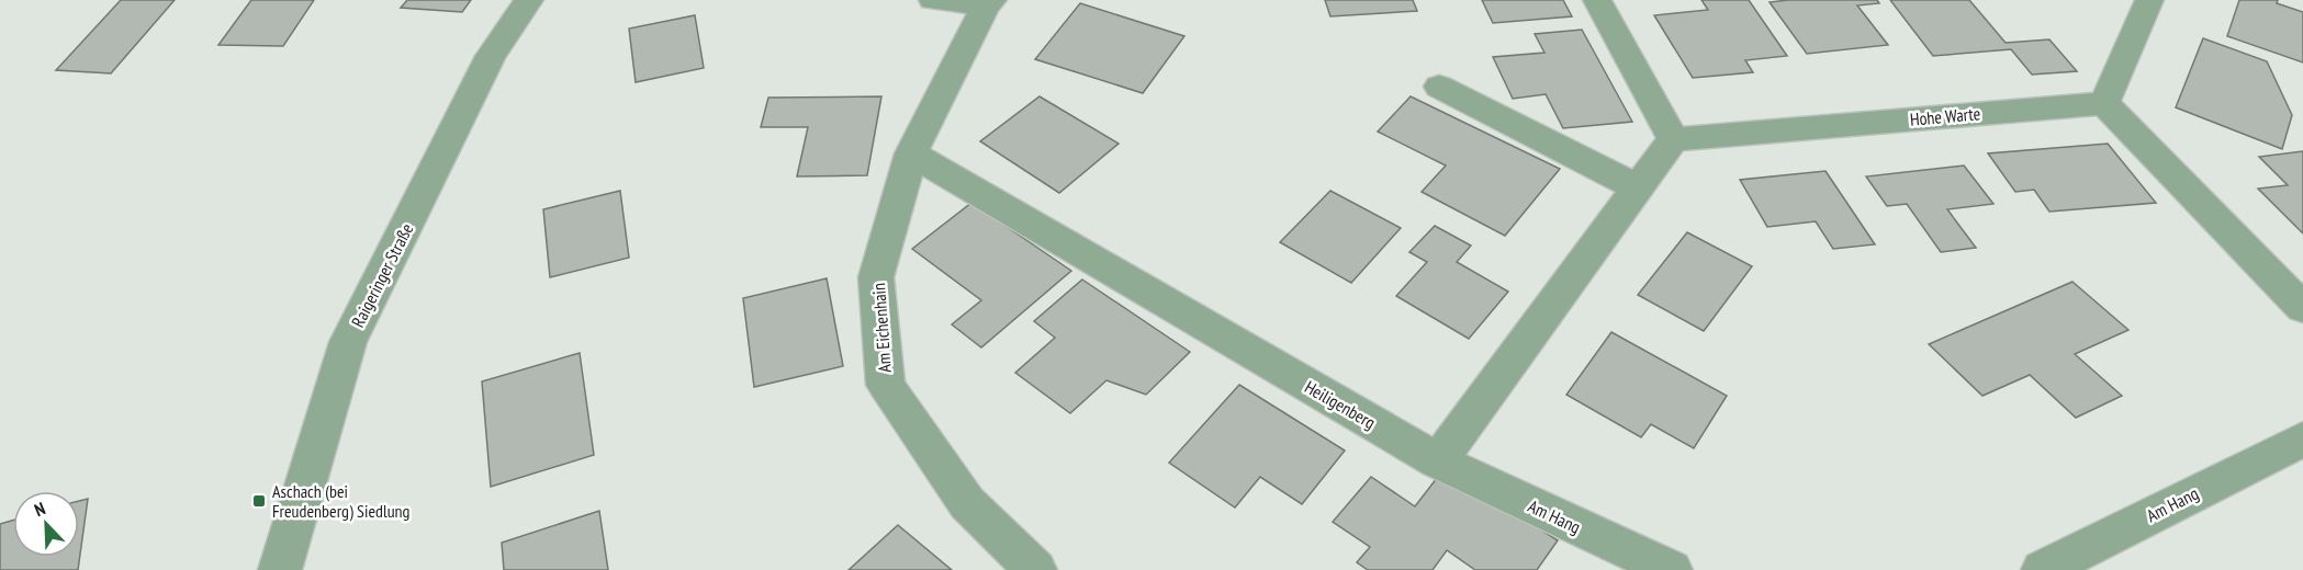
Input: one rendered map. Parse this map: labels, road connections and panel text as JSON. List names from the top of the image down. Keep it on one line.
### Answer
{"streets":{"street":["Hohe Warte","Raigeringer Straße","Am Eichenhain","Heiligenberg","Am Hang"]},"crossings":[["Am Eichenhain","Heiligenberg"],["Heiligenberg","Am Hang"]],"places":{"transit":["Aschach (bei Freudenberg) Siedlung"]},"north":"top left"}
